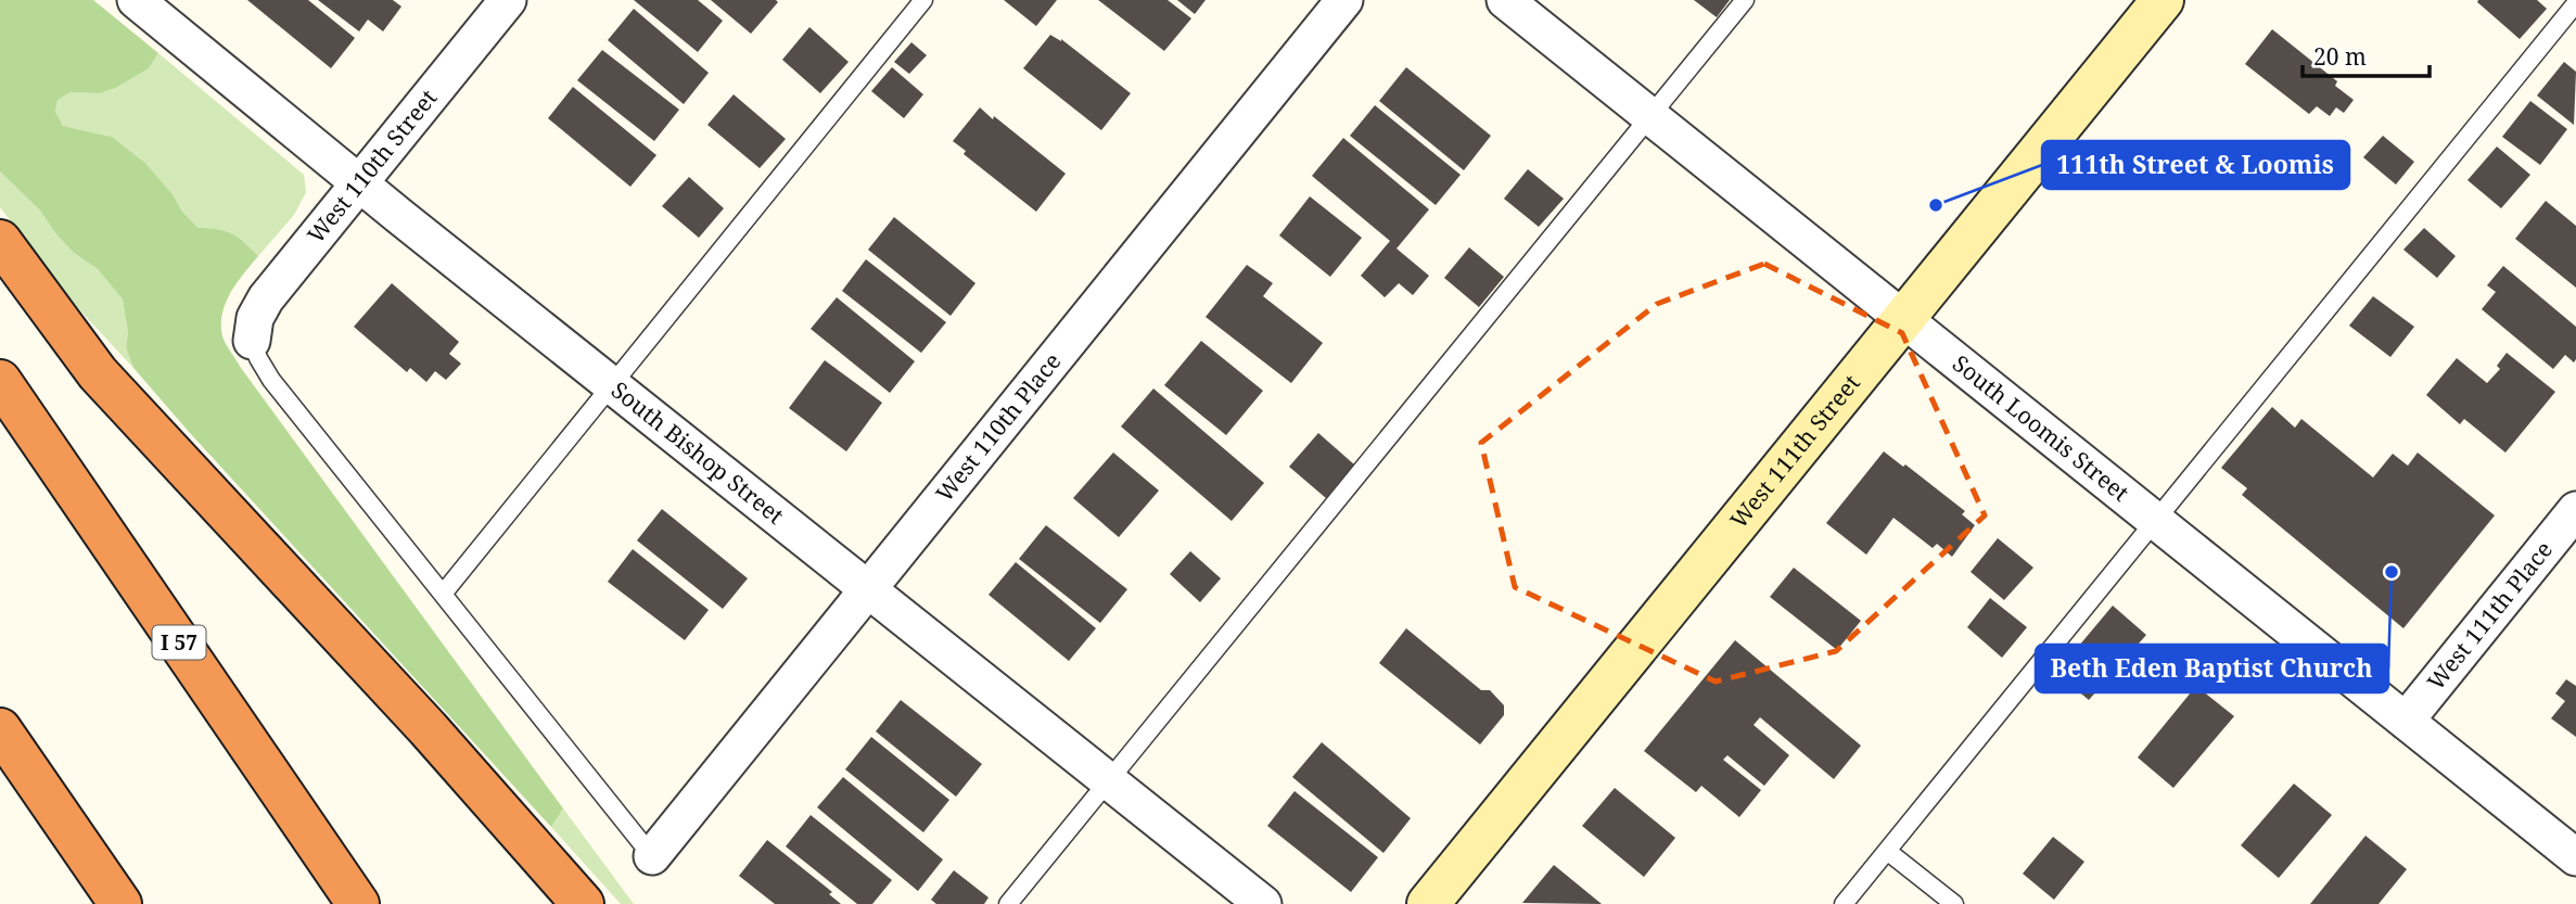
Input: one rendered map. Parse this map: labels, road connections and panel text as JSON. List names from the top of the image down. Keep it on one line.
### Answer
{"streets":{"highway":["I 57"],"main road":["West 111th Street"],"street":["West 110th Street","West 110th Place","South Loomis Street","South Bishop Street","West 111th Place"]},"crossings":[["West 110th Street","South Bishop Street"],["West 110th Place","South Bishop Street"],["South Loomis Street","West 111th Street"],["South Loomis Street","West 111th Place"]],"places":["111th Street & Loomis","Beth Eden Baptist Church"],"scale_bar":"20 m"}
